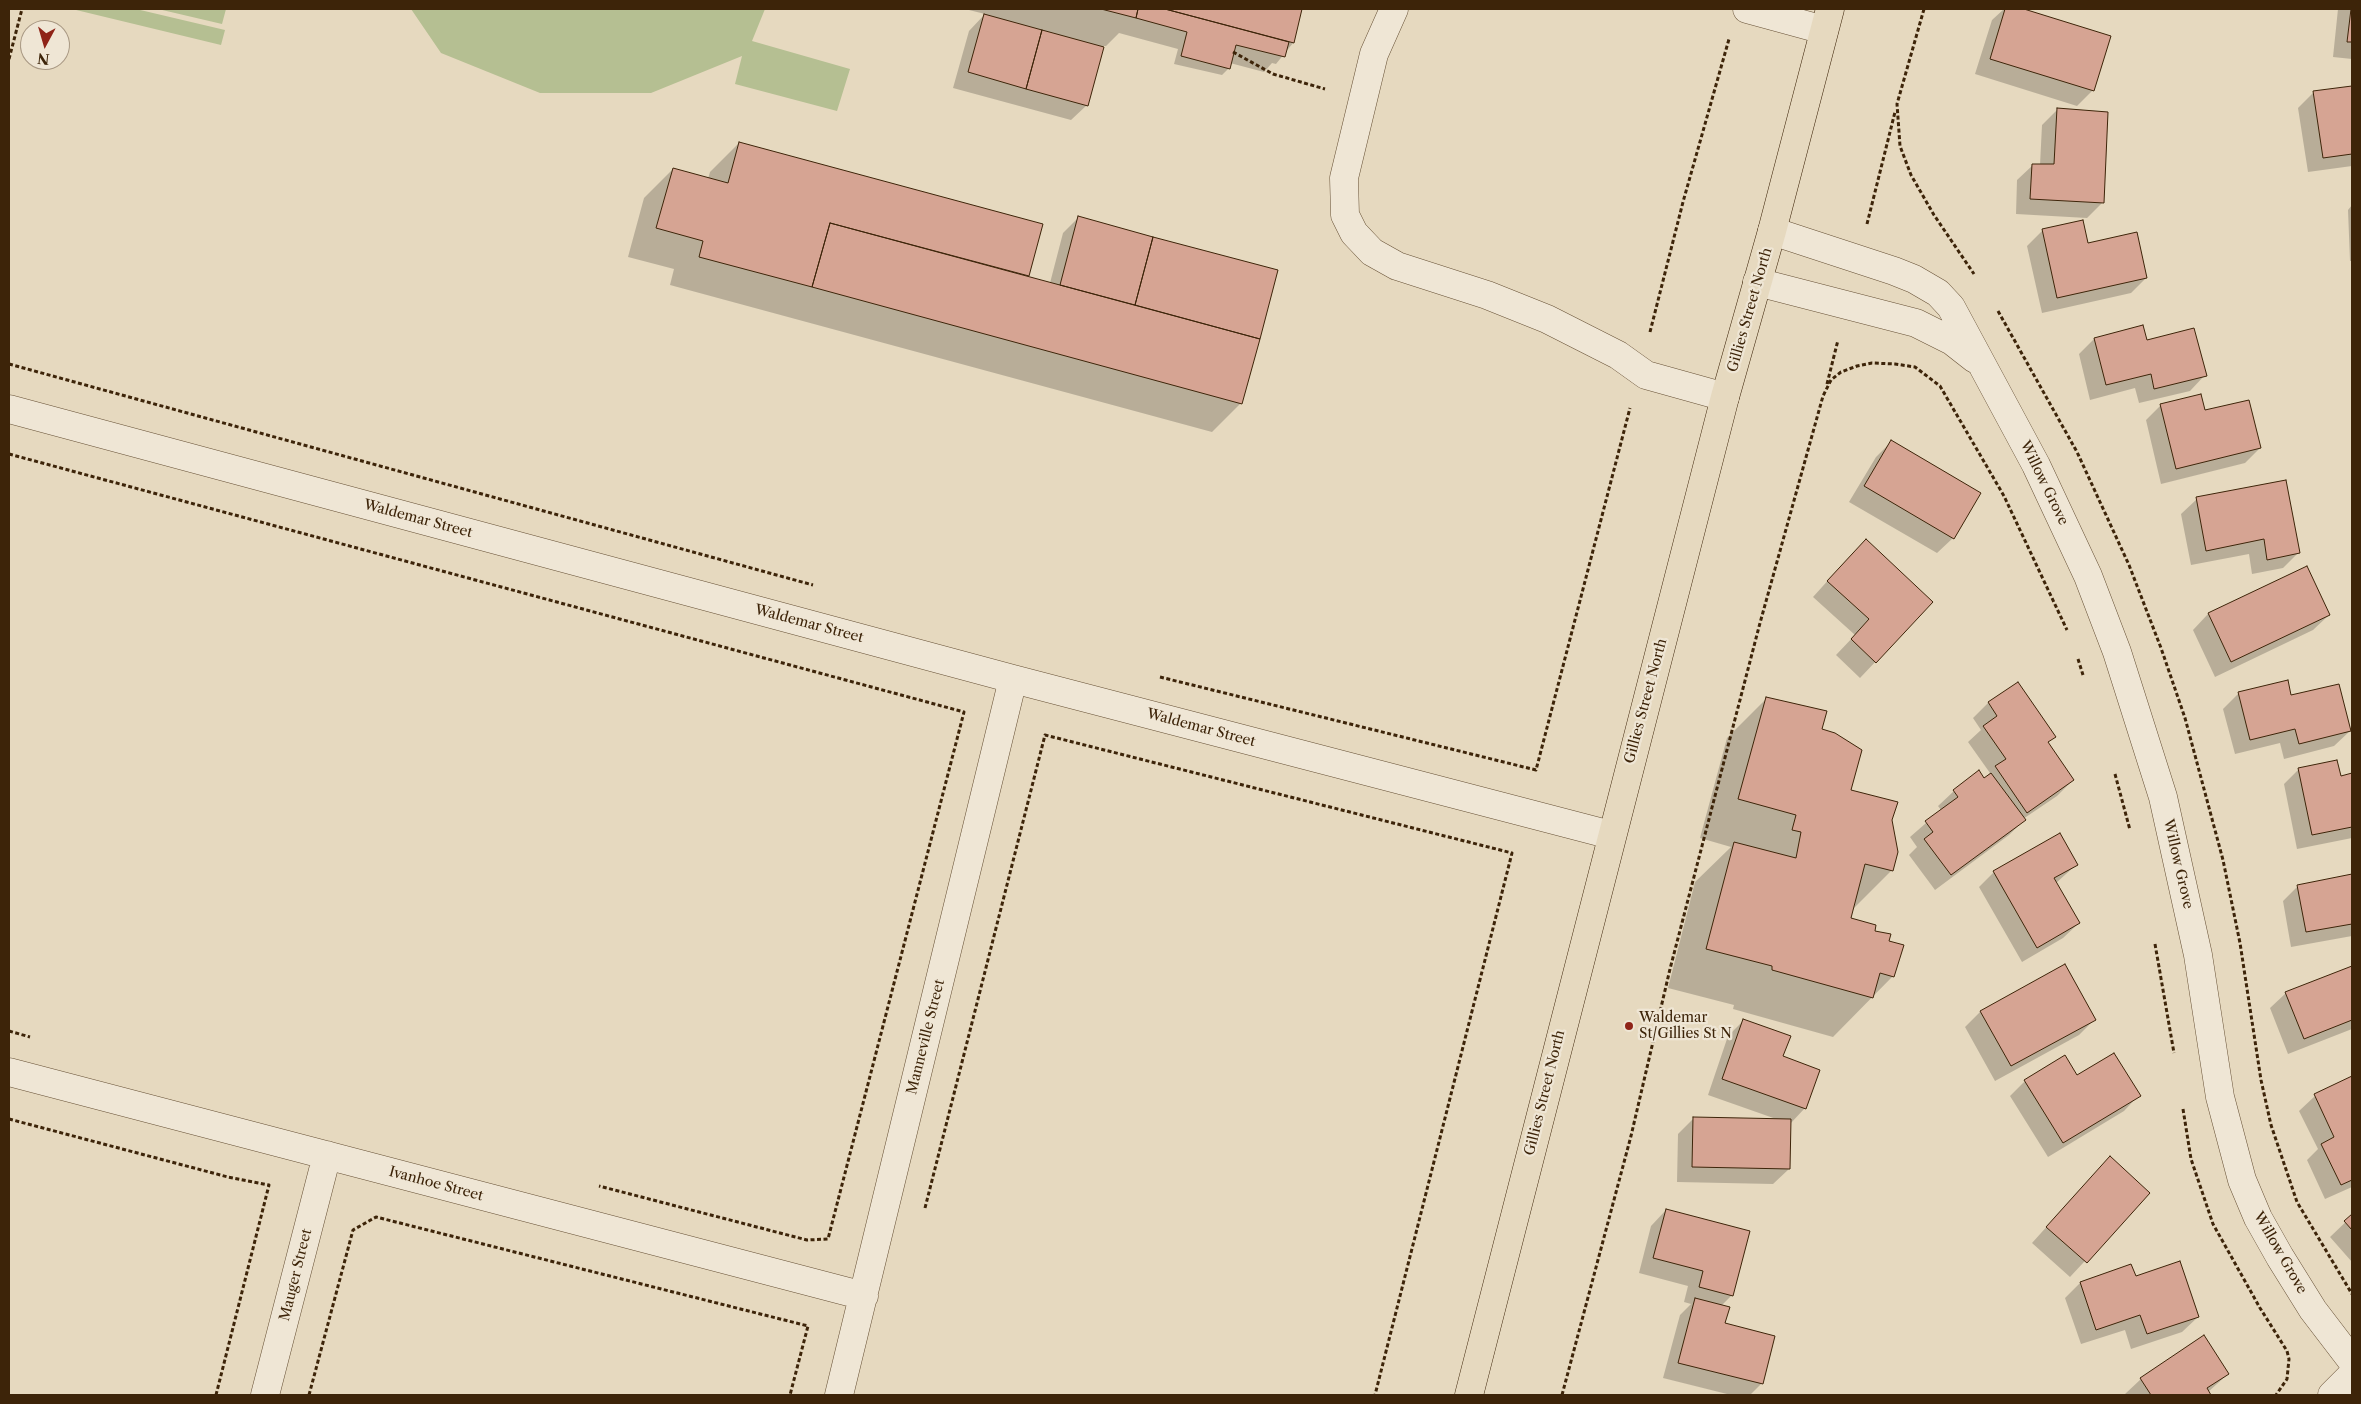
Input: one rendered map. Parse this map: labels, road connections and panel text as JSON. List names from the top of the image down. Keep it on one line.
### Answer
{"streets":{"main road":["Gillies Street North"],"street":["Willow Grove","Waldemar Street","Manneville Street","Ivanhoe Street","Mauger Street"]},"crossings":[["Gillies Street North","Willow Grove"],["Gillies Street North","Waldemar Street"],["Waldemar Street","Manneville Street"],["Manneville Street","Ivanhoe Street"],["Ivanhoe Street","Mauger Street"]],"places":["Waldemar St/Gillies St N"],"north":"bottom"}
